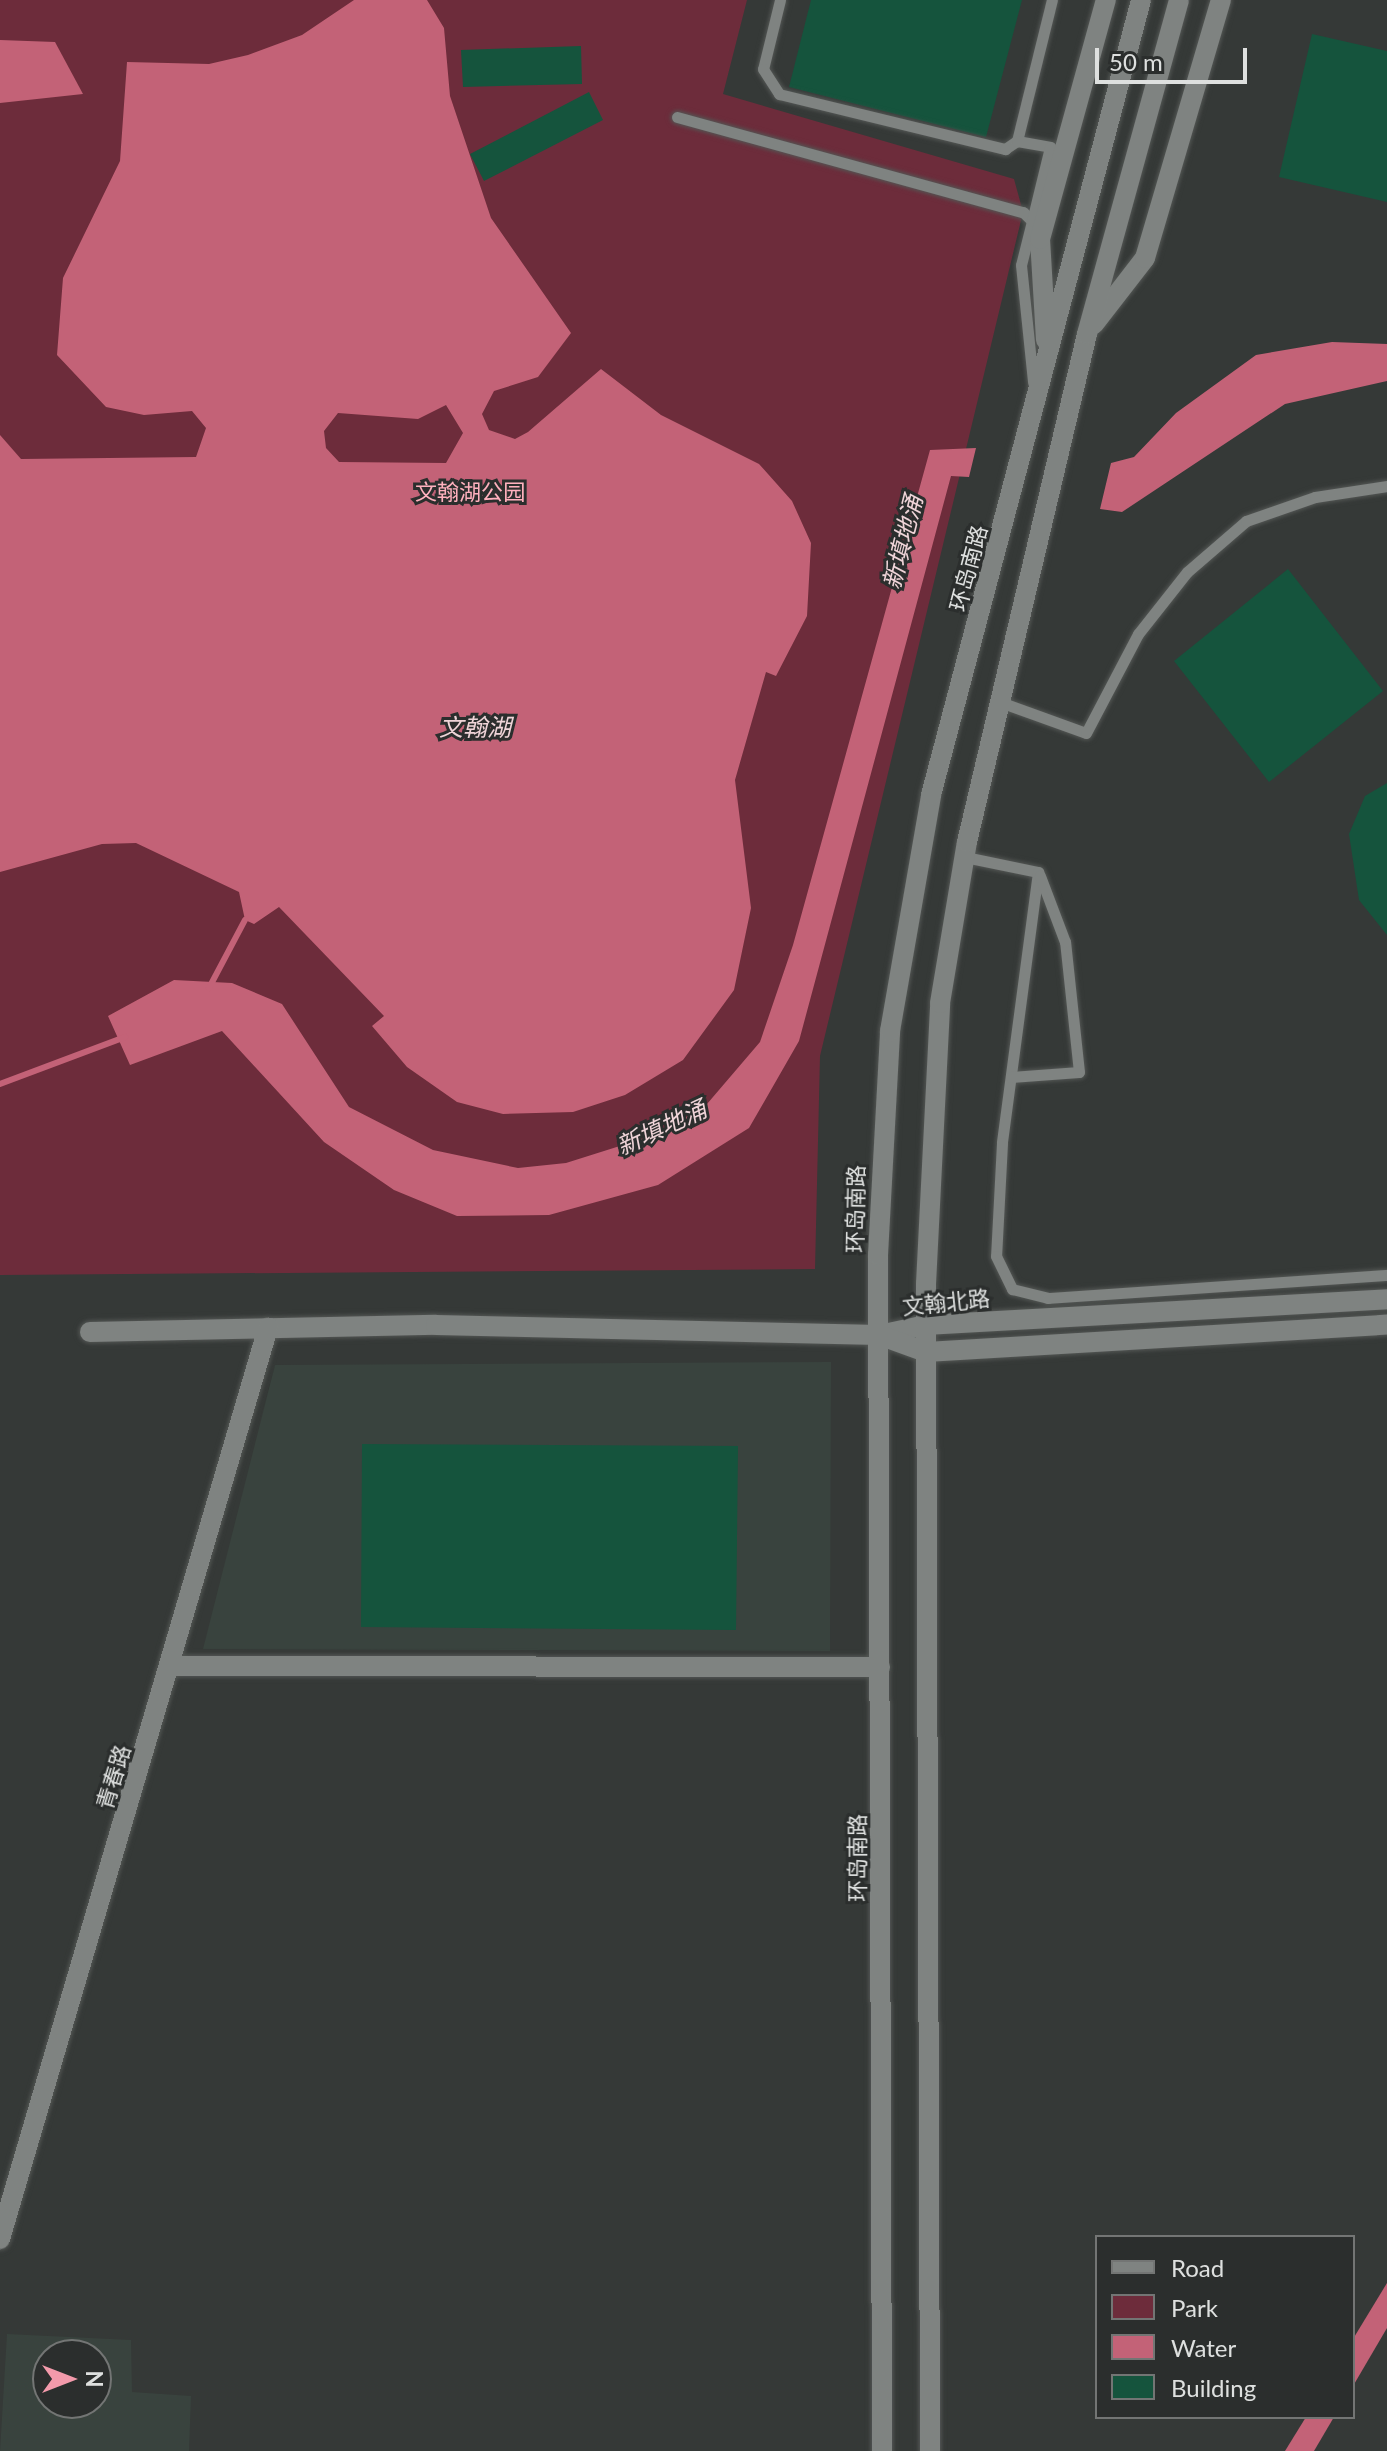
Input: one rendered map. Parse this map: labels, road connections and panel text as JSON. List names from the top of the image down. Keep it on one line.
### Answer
{"streets":{"main road":["环岛南路","文翰北路","青春路"]},"crossings":[["环岛南路","文翰北路"]],"water":["新填地涌","文翰湖"],"parks":["文翰湖公园"],"legend":["Road","Park","Water","Building"],"scale_bar":"50 m","north":"right"}
